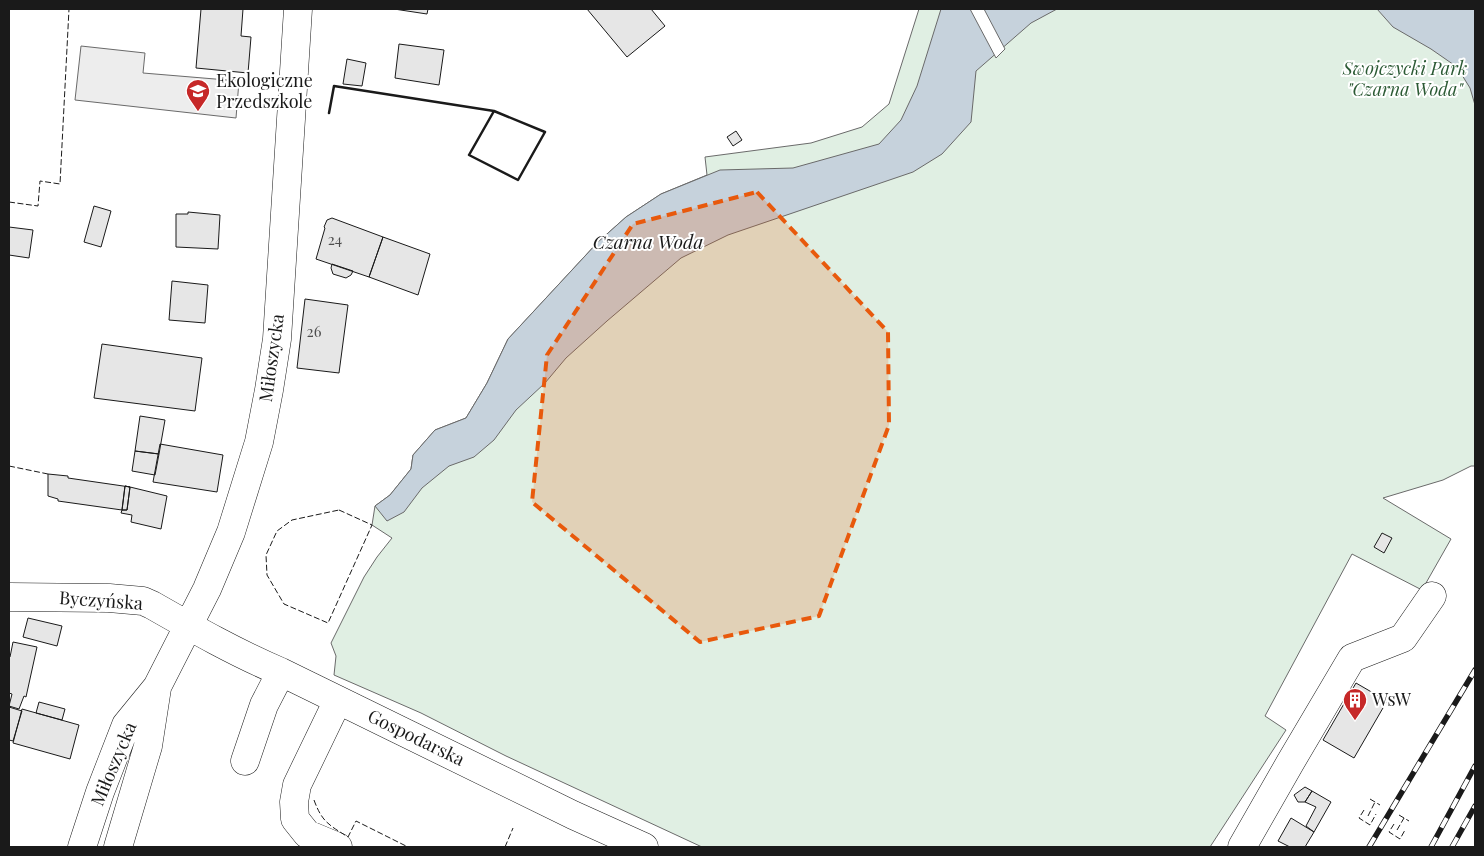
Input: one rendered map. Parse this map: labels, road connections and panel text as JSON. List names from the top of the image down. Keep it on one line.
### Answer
{"streets":{"street":["Miłoszycka","Byczyńska","Gospodarska"]},"crossings":[["Miłoszycka","Byczyńska"],["Miłoszycka","Gospodarska"],["Byczyńska","Gospodarska"]],"water":["Czarna Woda"],"parks":["Swojczycki Park \"Czarna Woda\""],"places":{"school or university":["Ekologiczne Przedszkole"],"building":["WsW"]},"house_numbers":["24","26"]}
